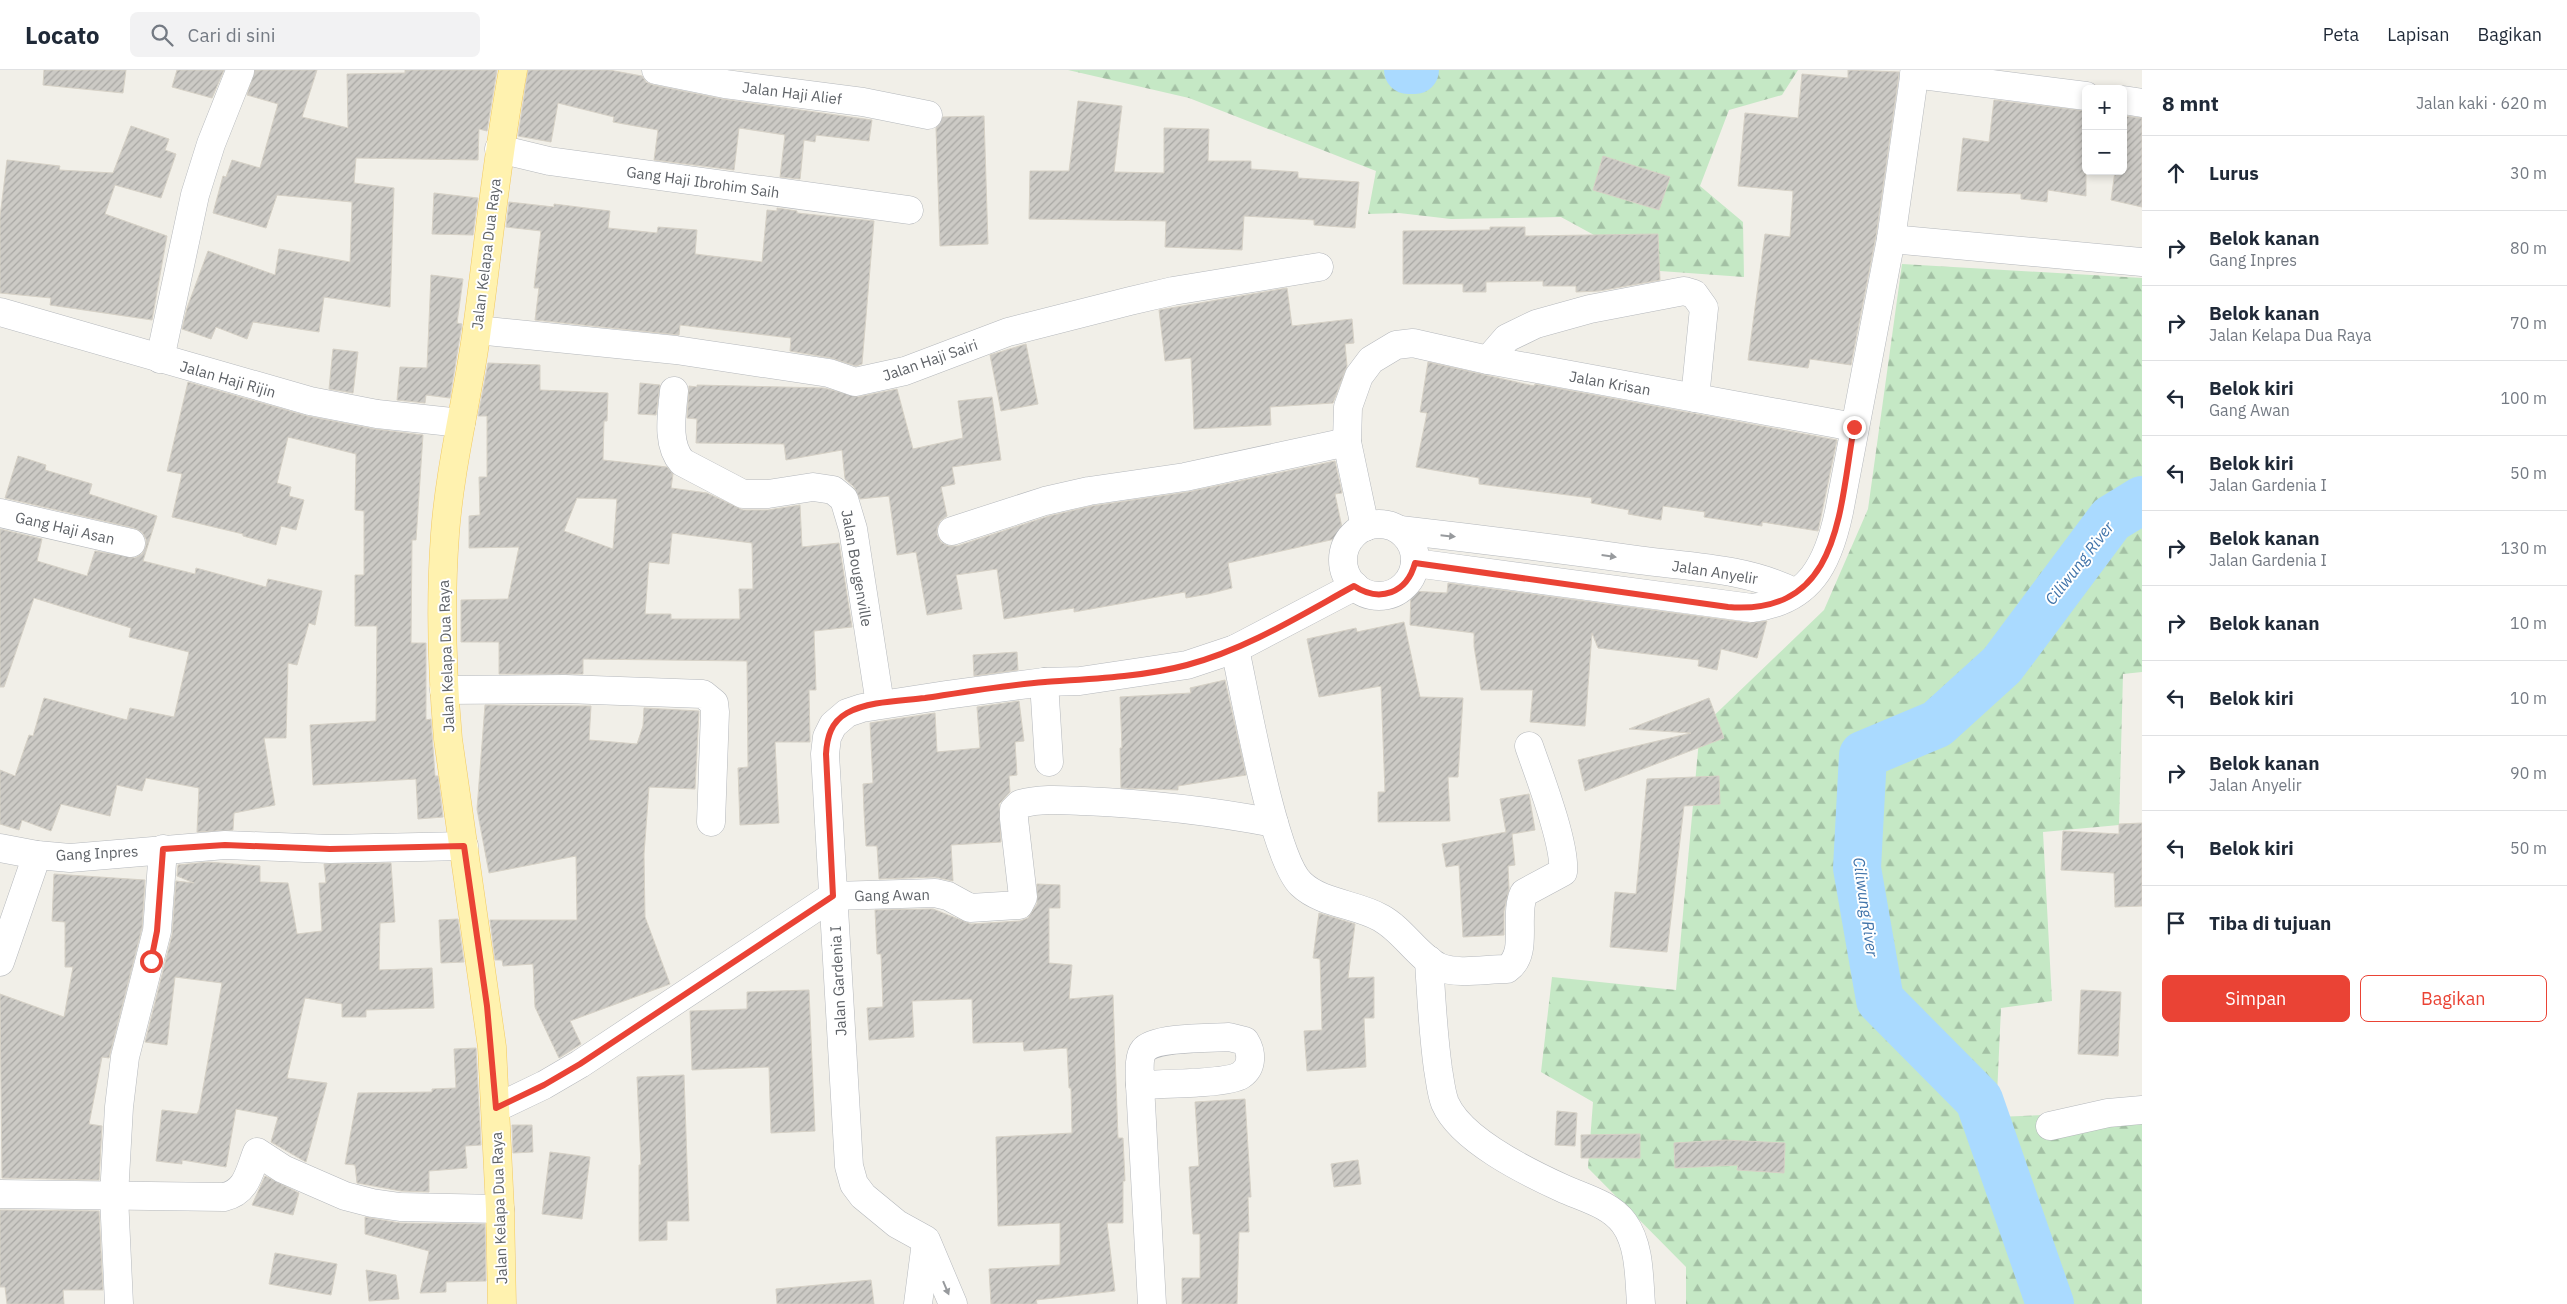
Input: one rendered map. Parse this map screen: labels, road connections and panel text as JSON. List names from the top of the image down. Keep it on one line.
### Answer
{"streets":{"main road":["Jalan Kelapa Dua Raya"],"street":["Jalan Haji Alief","Gang Haji Ibrohim Saih","Jalan Haji Sairi","Jalan Haji Rijin","Jalan Krisan","Gang Haji Asan","Jalan Bougenville","Jalan Anyelir","Gang Inpres","Gang Awan","Jalan Gardenia I"]},"crossings":[["Gang Haji Ibrohim Saih","Jalan Kelapa Dua Raya"],["Jalan Kelapa Dua Raya","Jalan Haji Sairi"],["Jalan Kelapa Dua Raya","Jalan Haji Rijin"],["Jalan Kelapa Dua Raya","Gang Inpres"],["Jalan Kelapa Dua Raya","Gang Awan"],["Jalan Bougenville","Jalan Gardenia I"],["Jalan Anyelir","Jalan Gardenia I"],["Gang Awan","Jalan Gardenia I"]],"water":["Ciliwung River"],"page":{"header":"Locato","search":"Cari di sini","nav":["Peta","Lapisan","Bagikan"],"heading":["8 mnt","Jalan kaki · 620 m"],"map_buttons":["+","−"],"list":[["Lurus","30 m"],["Belok kanan","Gang Inpres","80 m"],["Belok kanan","Jalan Kelapa Dua Raya","70 m"],["Belok kiri","Gang Awan","100 m"],["Belok kiri","Jalan Gardenia I","50 m"],["Belok kanan","Jalan Gardenia I","130 m"],["Belok kanan","10 m"],["Belok kiri","10 m"],["Belok kanan","Jalan Anyelir","90 m"],["Belok kiri","50 m"],"Tiba di tujuan"],"buttons":["Simpan","Bagikan"]}}
